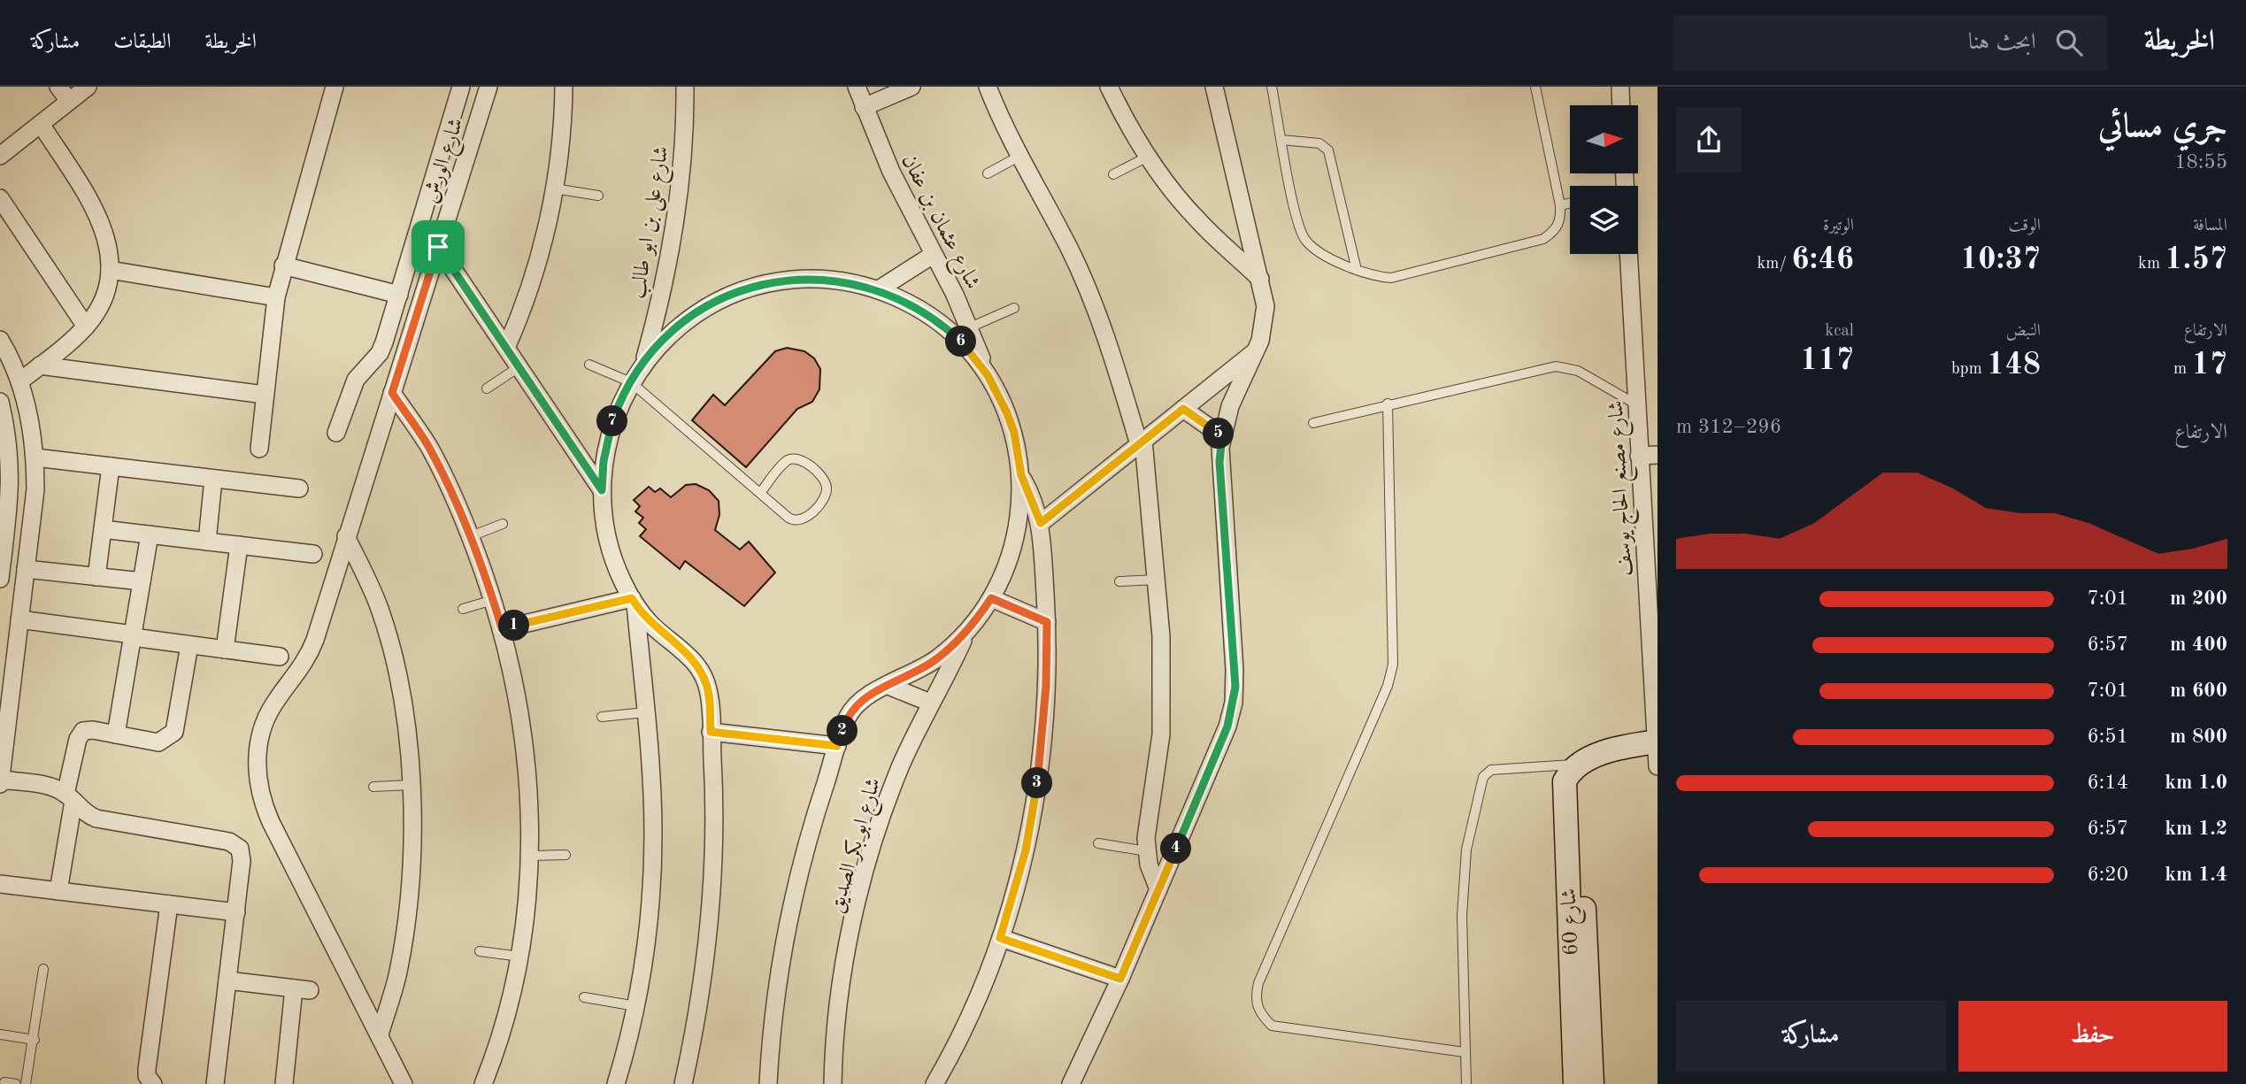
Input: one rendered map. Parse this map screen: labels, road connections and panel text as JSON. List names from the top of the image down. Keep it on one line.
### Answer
{"streets":{"street":["شارع الورش","شارع عثمان بن عفان","شارع على بن ابو طالب","شارع مصنع الحاج يوسف","شارع ابو بكر الصديق","شارع 60"]},"north":"right","page":{"header":"الخريطة","search":"ابحث هنا","nav":["الخريطة","الطبقات","مشاركة"],"heading":["جري مسائي","18:55"],"stats":[["المسافة","1.57 km"],["الوقت","10:37"],["الوتيرة","6:46 /km"],["الارتفاع","17 m"],["النبض","148 bpm"],["kcal","117"]],"pins":["6","7","5","1","2","3","4"],"chart":["الارتفاع","296–312 m"],"list":[{"name":"200 m","note":"7:01"},{"name":"400 m","note":"6:57"},{"name":"600 m","note":"7:01"},{"name":"800 m","note":"6:51"},{"name":"1.0 km","note":"6:14"},{"name":"1.2 km","note":"6:57"},{"name":"1.4 km","note":"6:20"}],"buttons":["حفظ","مشاركة"]}}
